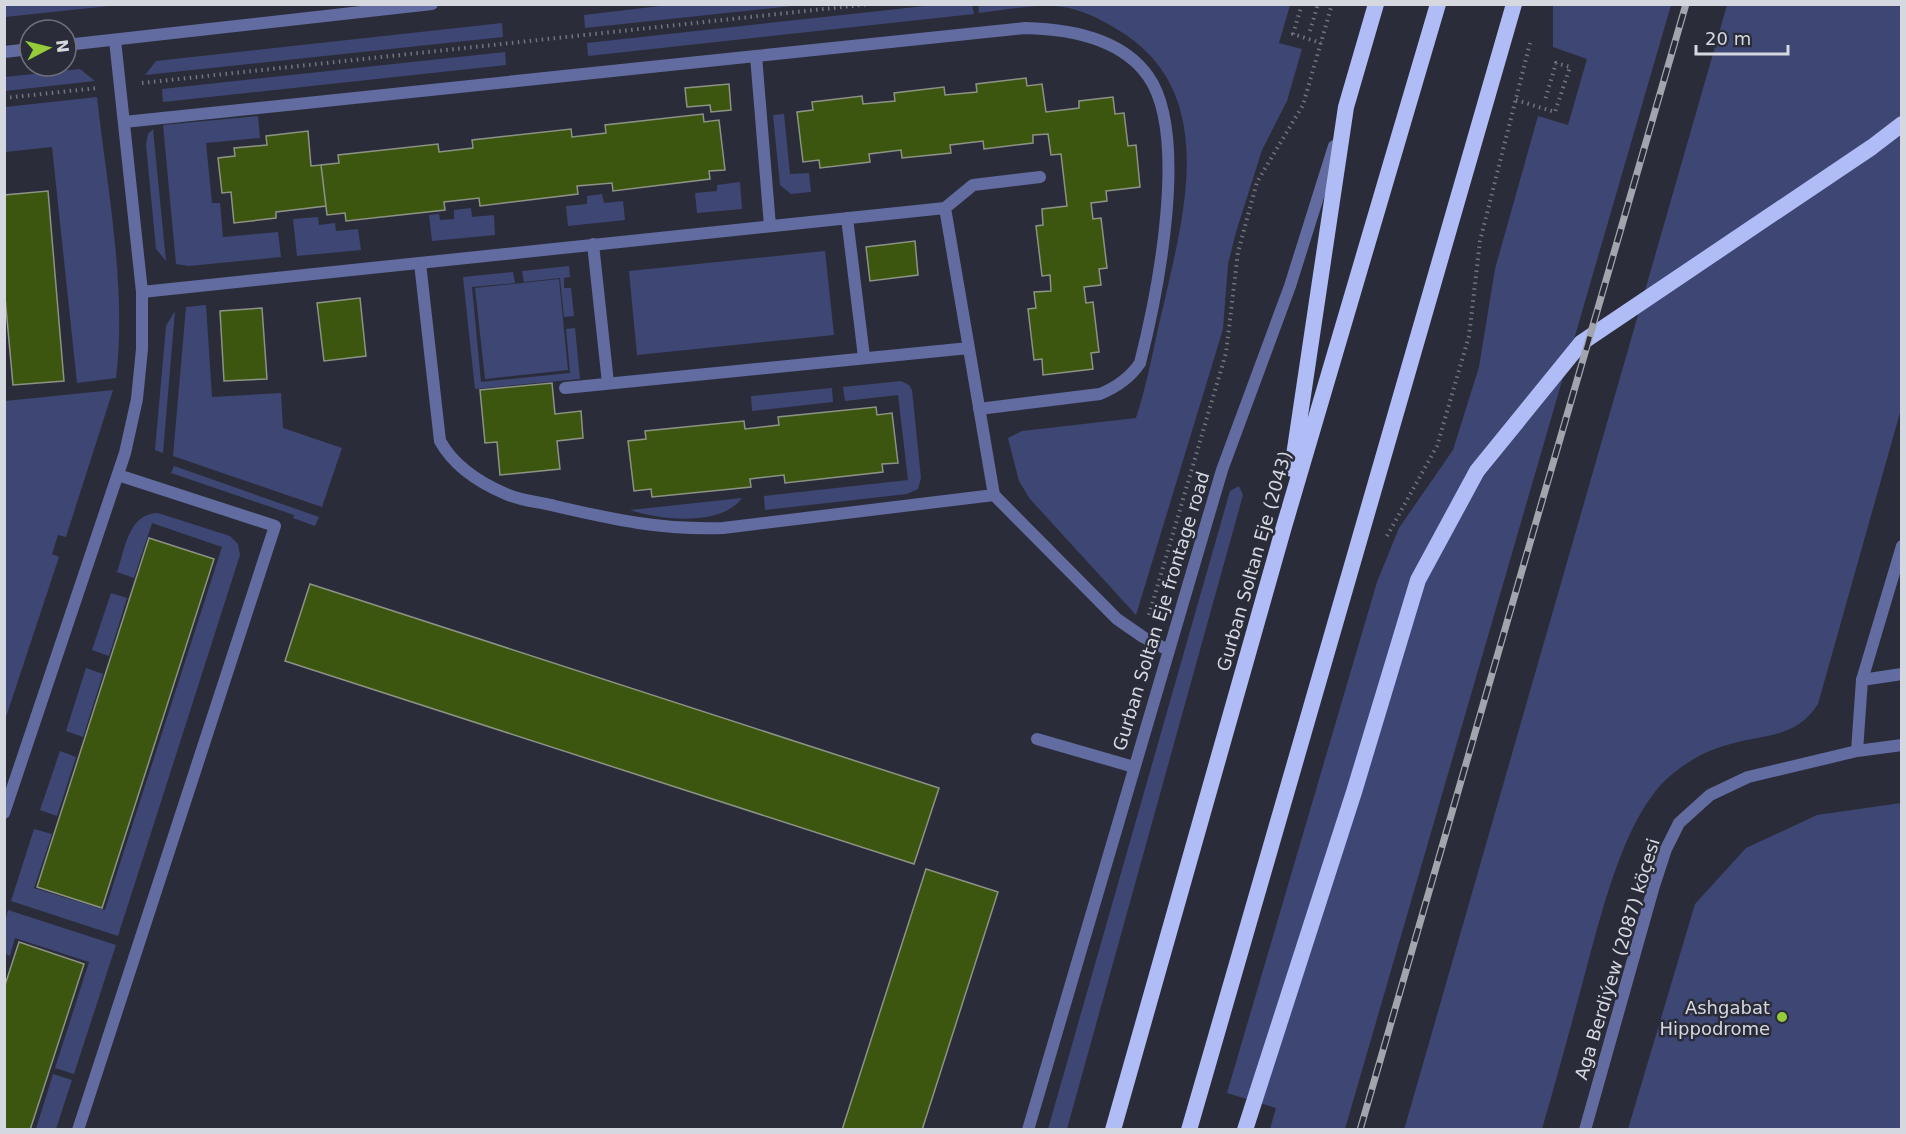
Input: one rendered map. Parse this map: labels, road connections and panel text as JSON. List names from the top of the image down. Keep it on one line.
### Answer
{"streets":{"highway":["Gurban Soltan Eje (2043)"],"street":["Gurban Soltan Eje frontage road","Aga Berdiýew (2087) köçesi"]},"places":["Ashgabat Hippodrome"],"scale_bar":"20 m","north":"right"}
